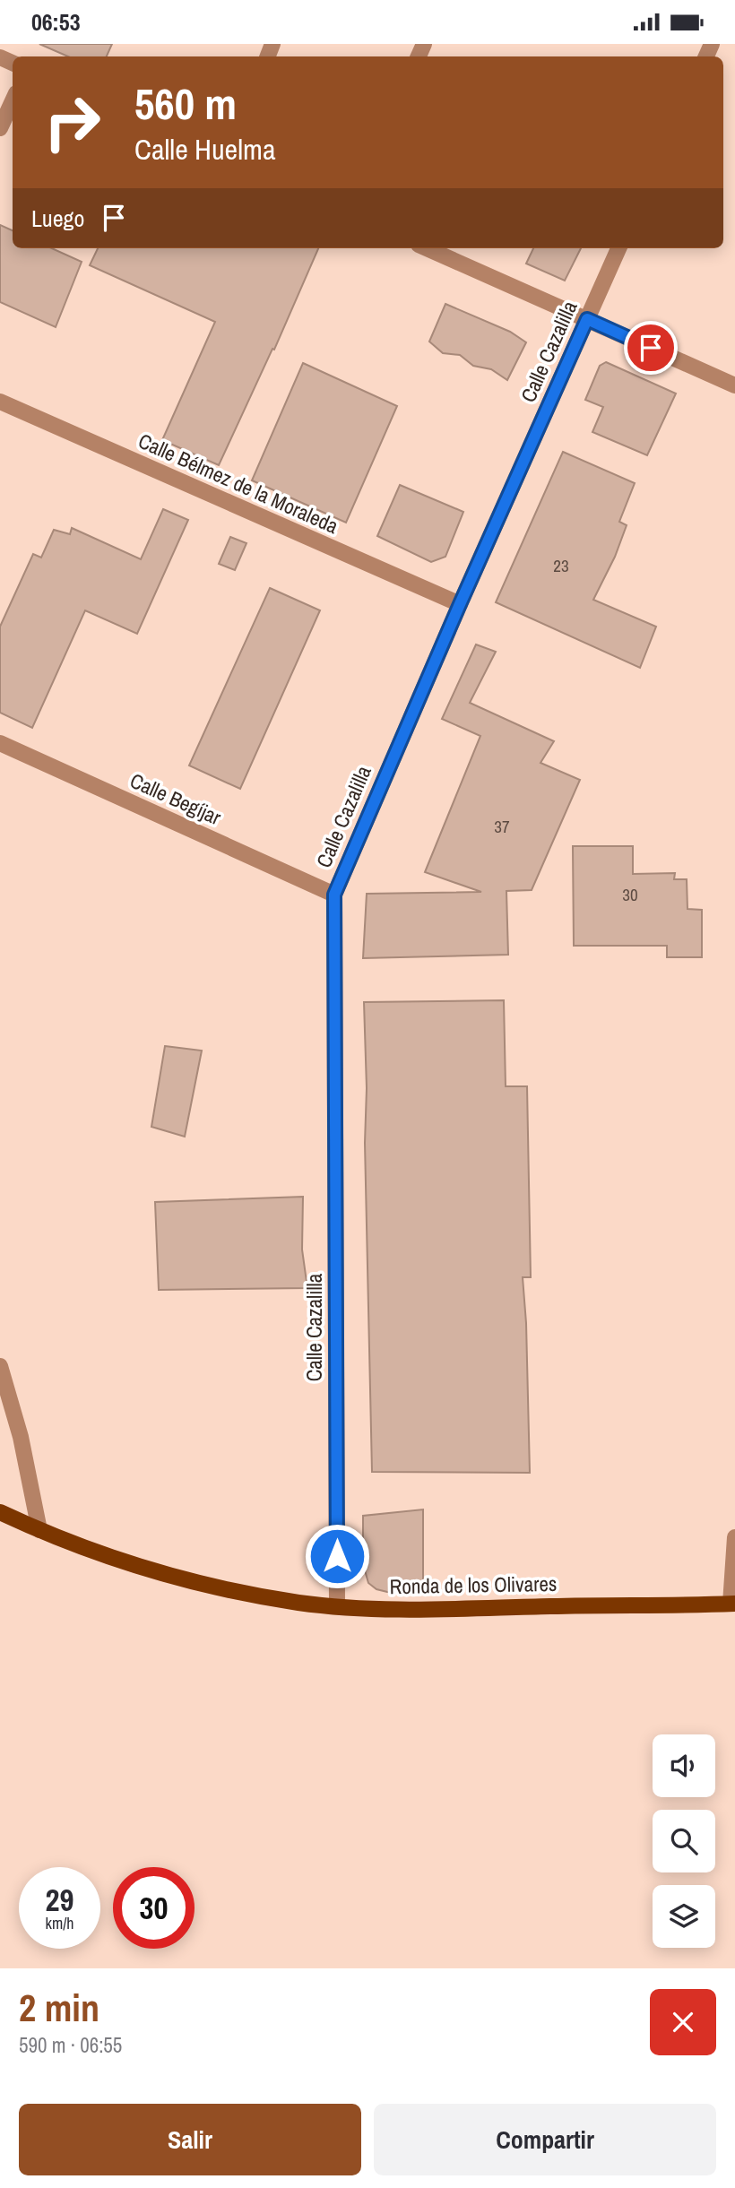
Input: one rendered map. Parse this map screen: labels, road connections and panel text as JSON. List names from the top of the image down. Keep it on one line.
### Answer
{"streets":{"main road":["Ronda de los Olivares"],"street":["Calle Cazalilla","Calle Bélmez de la Moraleda","Calle Begíjar"]},"crossings":[["Calle Cazalilla","Calle Bélmez de la Moraleda"],["Calle Cazalilla","Calle Begíjar"],["Calle Cazalilla","Ronda de los Olivares"]],"house_numbers":["23","37","30"],"page":{"status":"06:53","turn":["560 m","Calle Huelma"],"then":"Luego","speed":"29 km/h","limit":"30","heading":["2 min","590 m · 06:55"],"buttons":["Salir","Compartir"]}}
